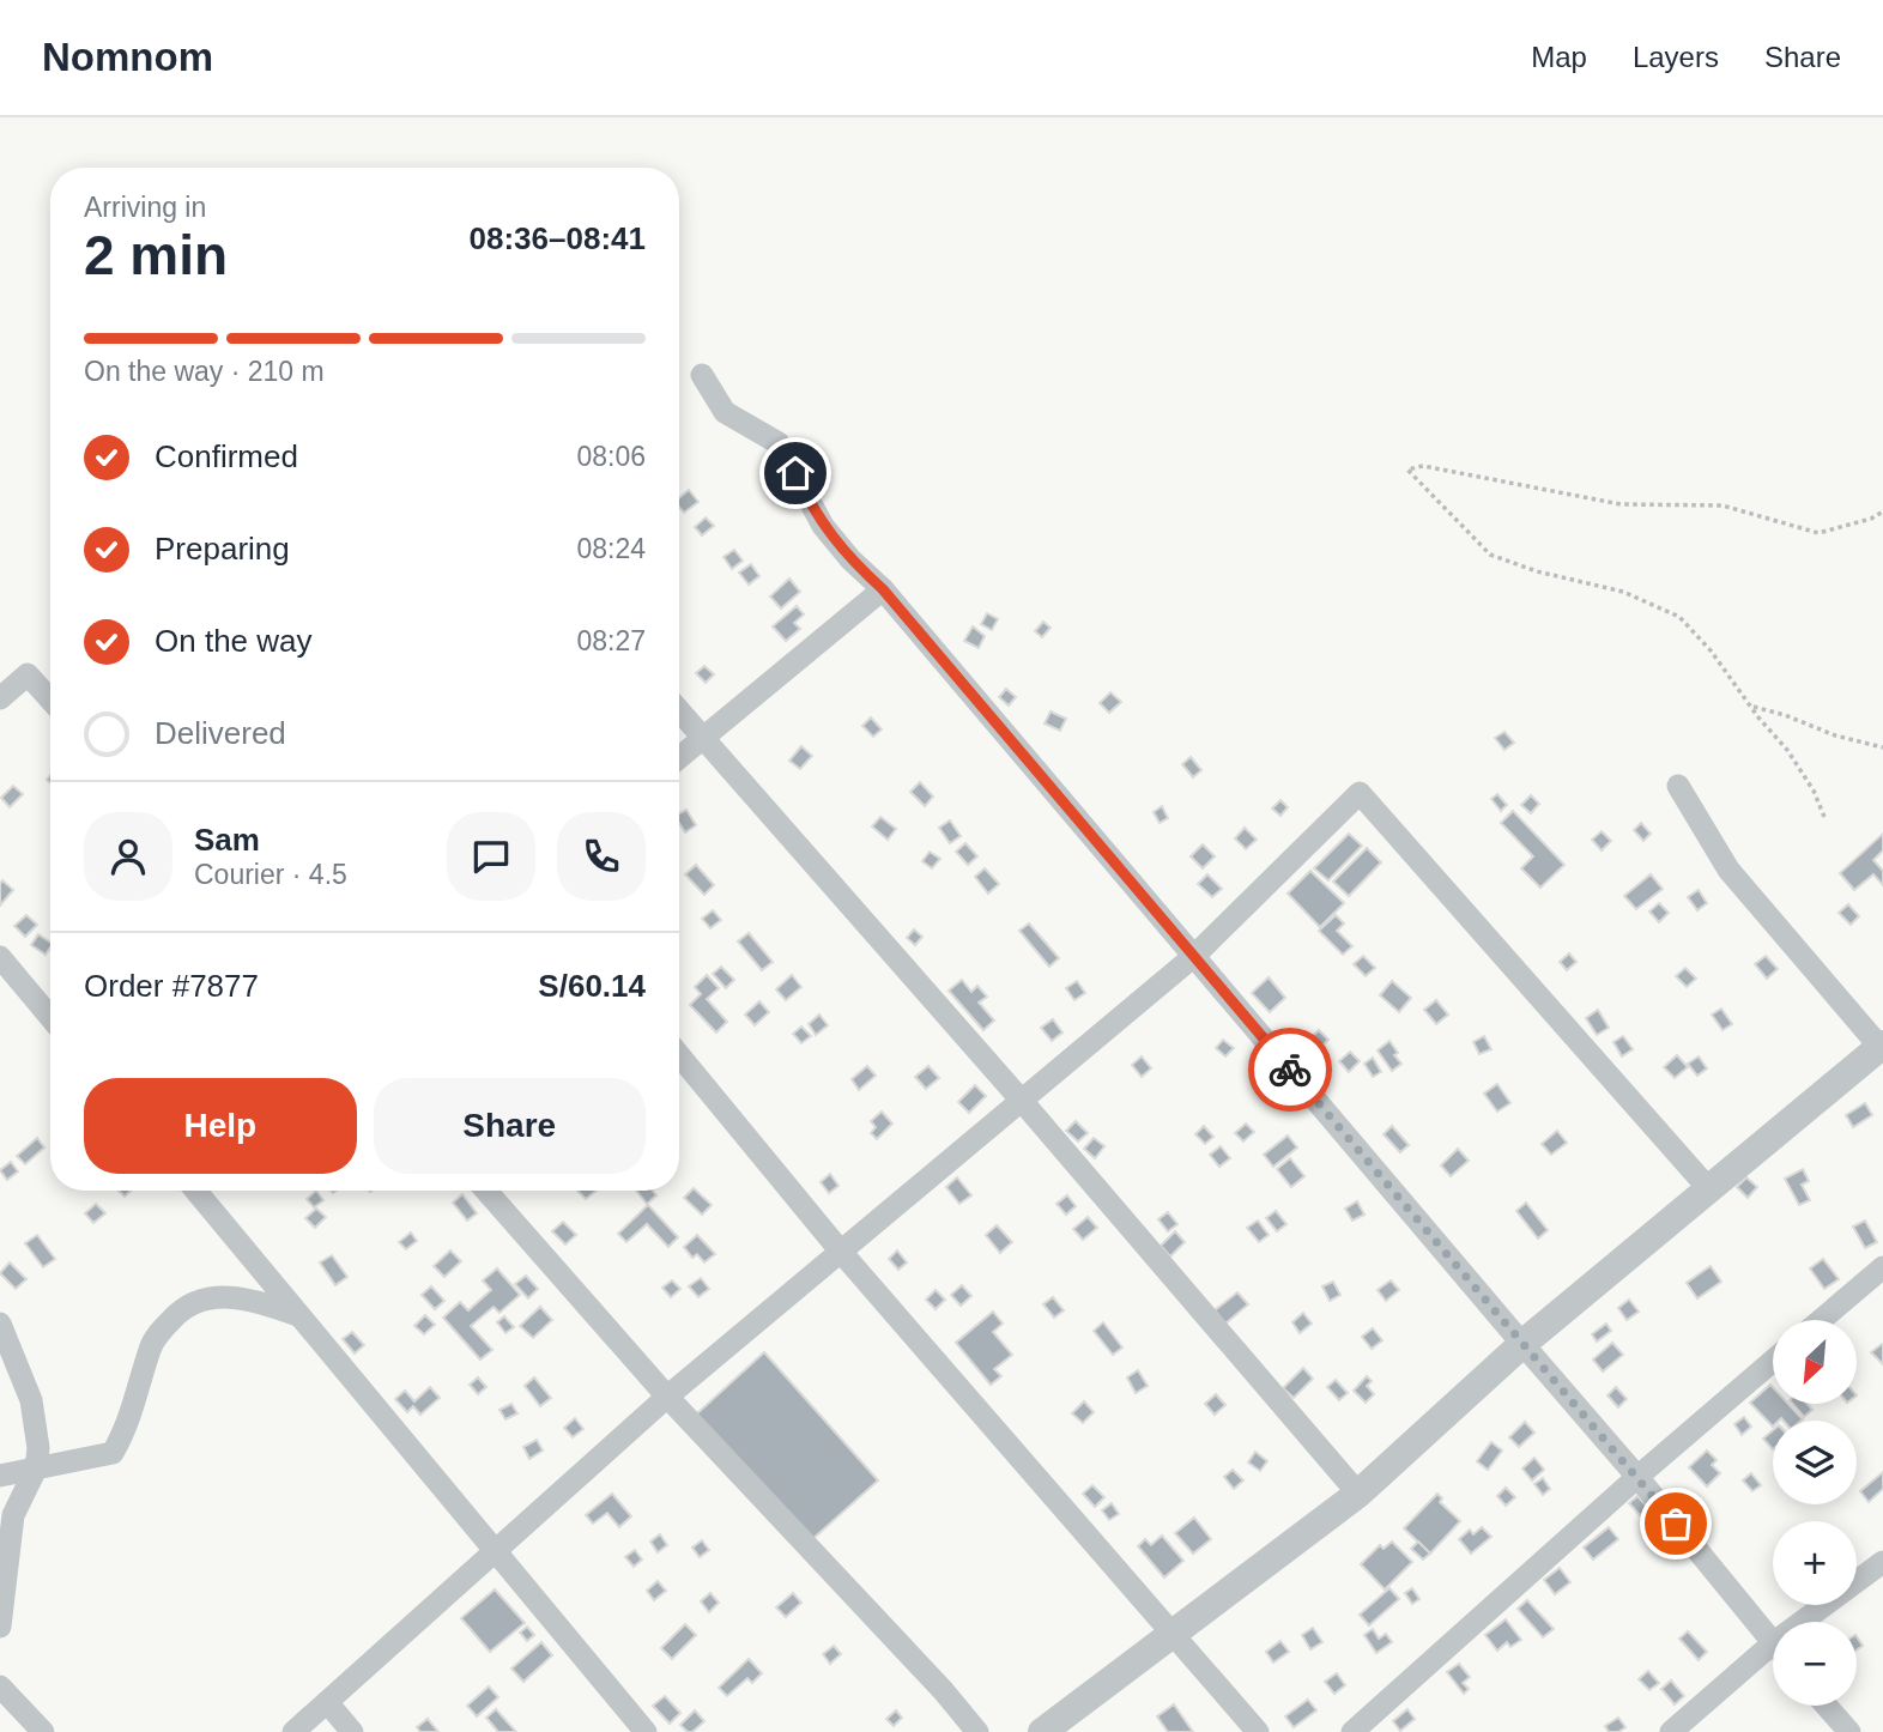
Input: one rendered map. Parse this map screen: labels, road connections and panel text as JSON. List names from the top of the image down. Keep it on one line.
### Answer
{"north":"bottom left","page":{"header":"Nomnom","nav":["Map","Layers","Share"],"heading":["2 min","Arriving in","08:36–08:41"],"panel":["Sam","Courier · 4.5","Order #7877","S/60.14"],"bar":"On the way · 210 m","list":[["Confirmed","08:06"],["Preparing","08:24"],["On the way","08:27"],"Delivered"],"buttons":["Help","Share"],"map_buttons":["+","−"]}}
